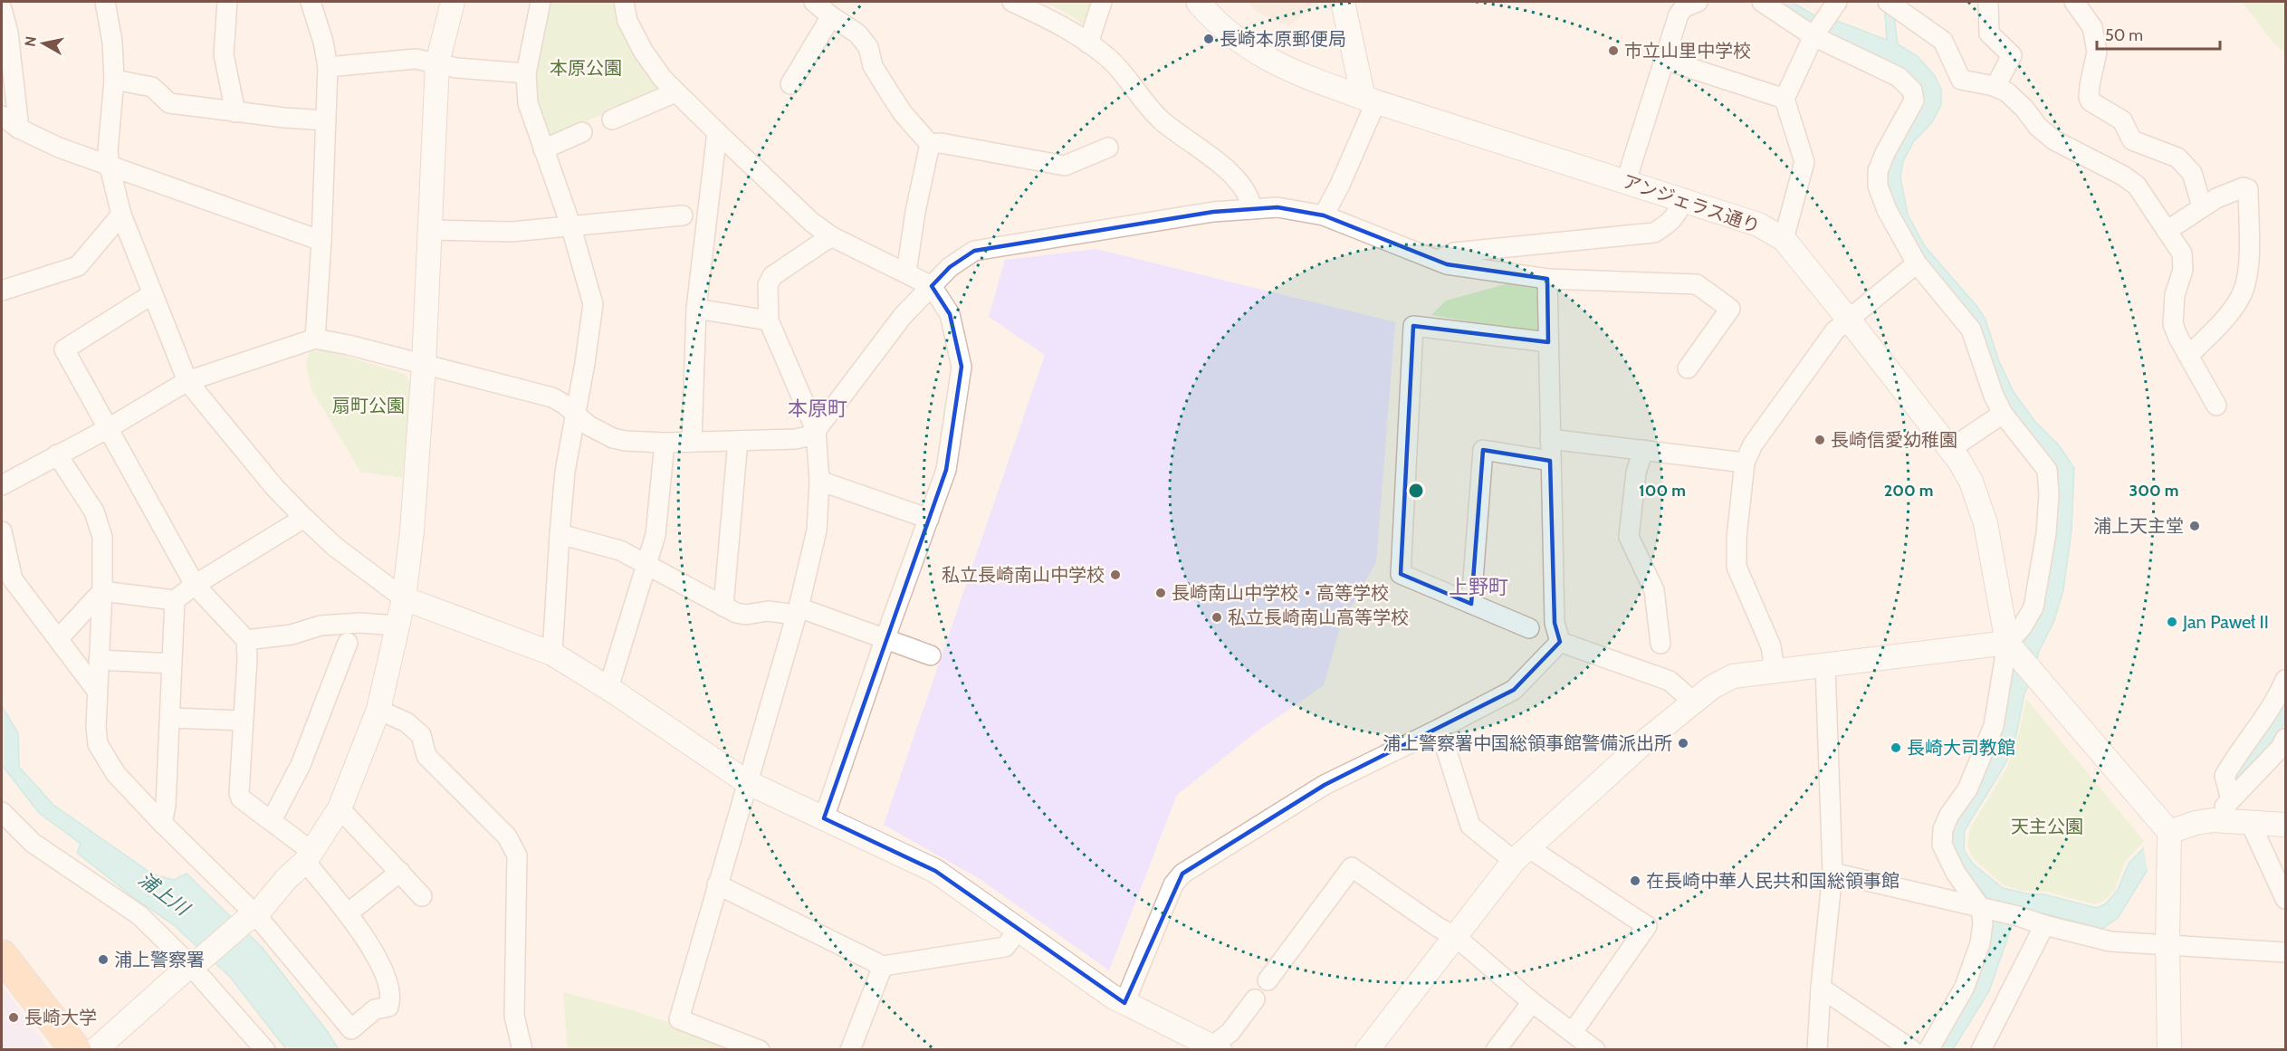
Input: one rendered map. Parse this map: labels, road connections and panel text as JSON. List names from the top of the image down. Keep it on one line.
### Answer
{"streets":{"street":["アンジェラス通り"]},"districts":["本原町","上野町"],"water":["浦上川"],"parks":["本原公園","扇町公園","天主公園"],"places":["長崎本原郵便局","市立山里中学校","長崎信愛幼稚園","浦上天主堂","私立長崎南山中学校","長崎南山中学校・高等学校","私立長崎南山高等学校","Jan Paweł II","浦上警察署中国総領事館警備派出所","長崎大司教館","在長崎中華人民共和国総領事館","浦上警察署","長崎大学"],"scale_bar":"50 m","north":"left","rings":["100 m","200 m","300 m"]}
